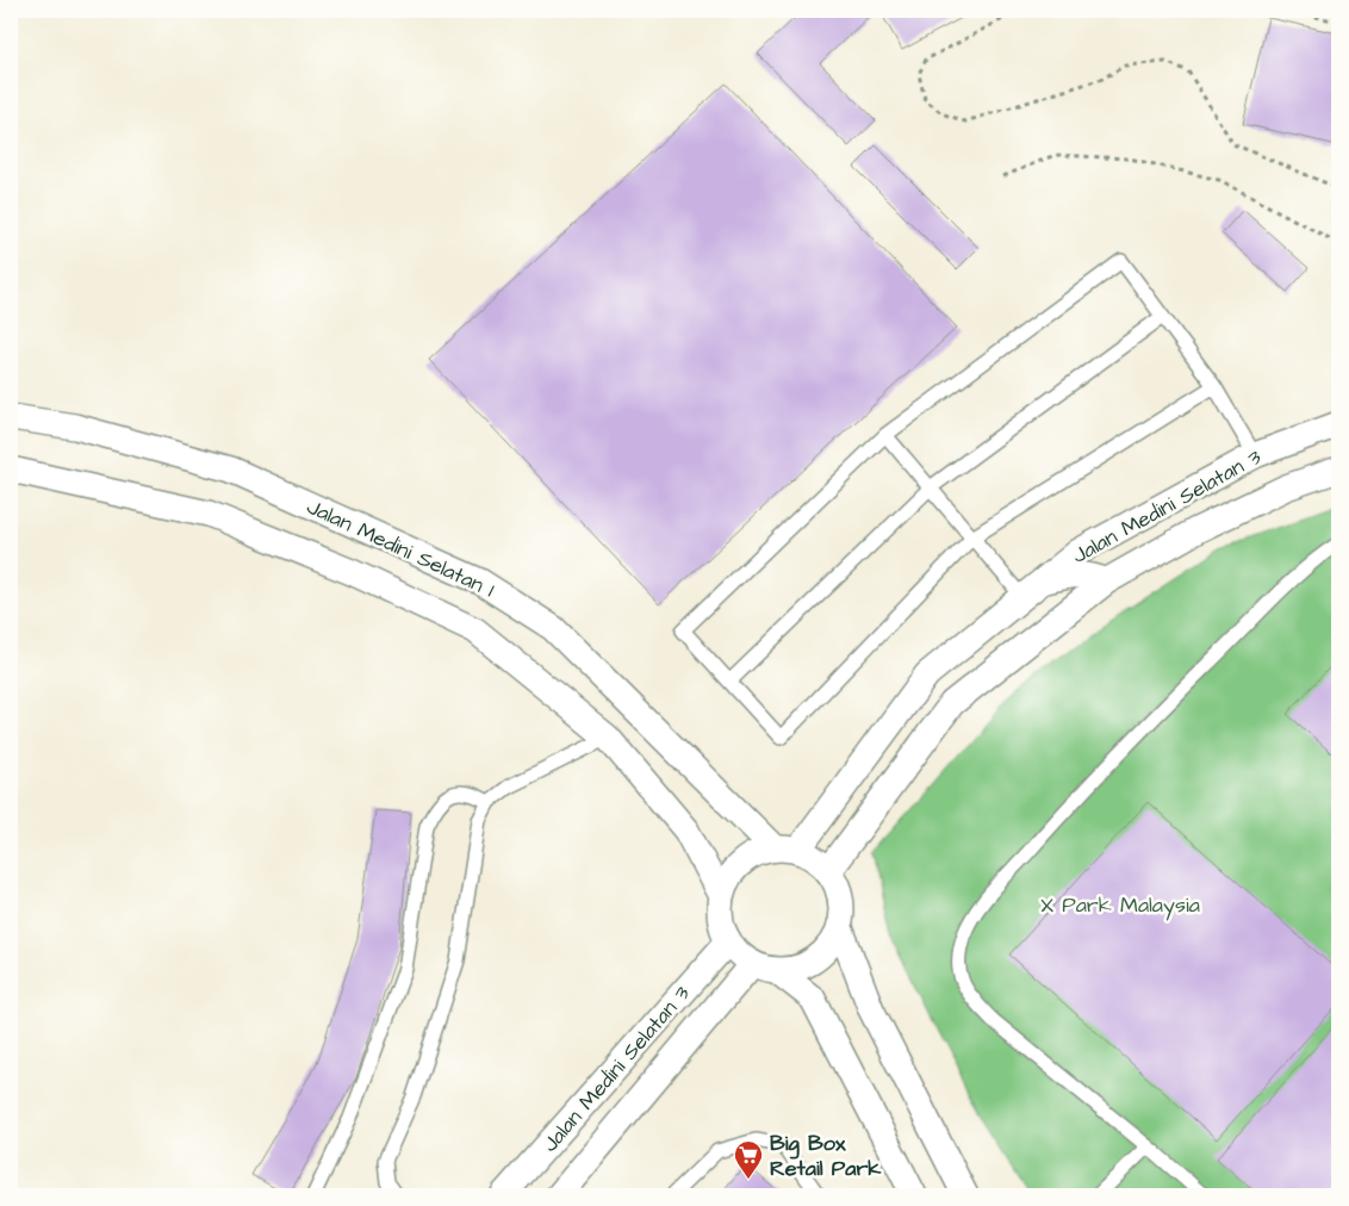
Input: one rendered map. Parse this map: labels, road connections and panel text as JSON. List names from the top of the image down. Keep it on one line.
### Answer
{"streets":{"street":["Jalan Medini Selatan 3","Jalan Medini Selatan 1"]},"crossings":[["Jalan Medini Selatan 3","Jalan Medini Selatan 1"]],"parks":["X Park Malaysia"],"places":{"supermarket":["Big Box Retail Park"]}}
